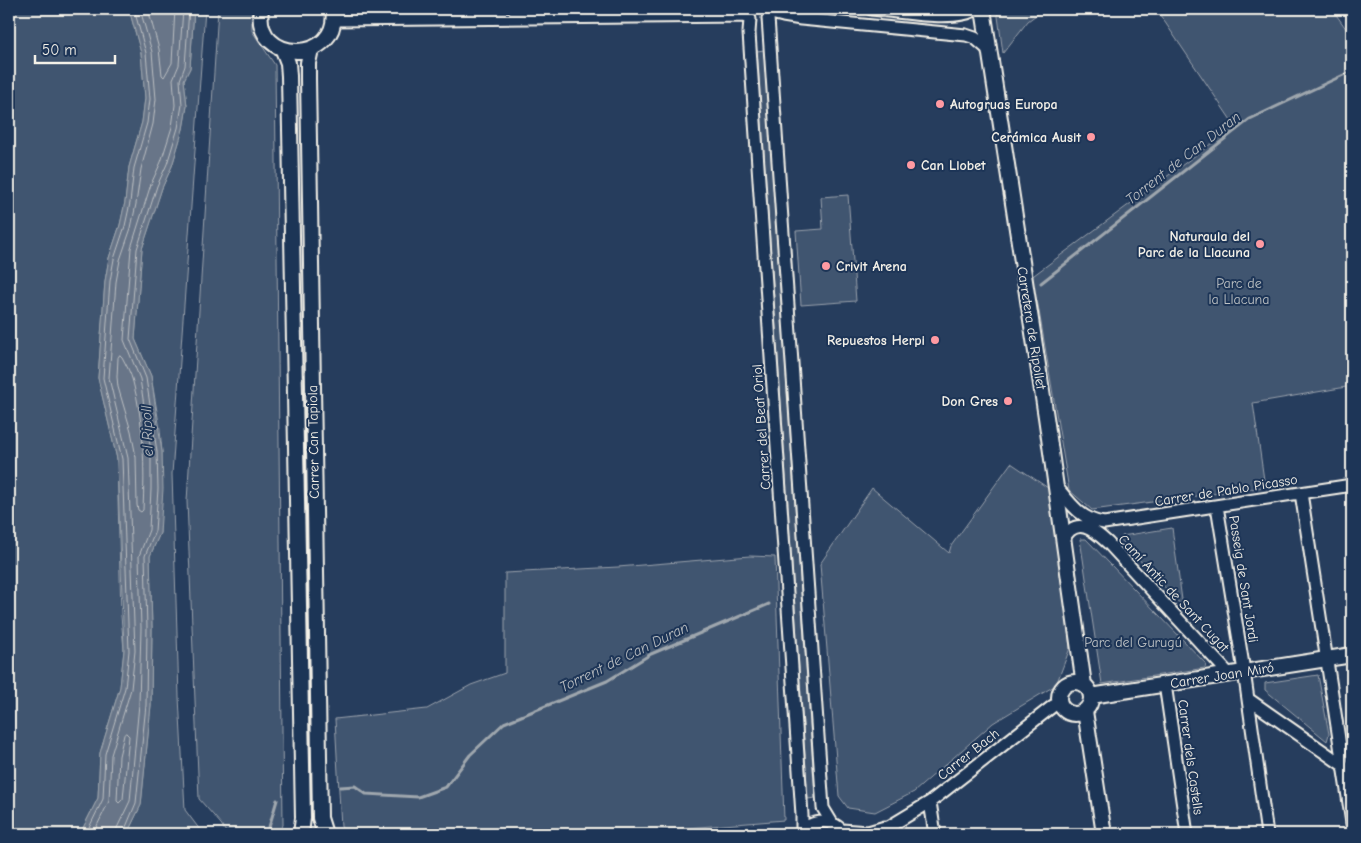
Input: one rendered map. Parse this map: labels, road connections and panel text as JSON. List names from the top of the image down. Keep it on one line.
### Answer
{"streets":{"street":["Carretera de Ripollet","Carrer del Beat Oriol","Carrer Can Tapiola","Carrer de Pablo Picasso","Passeig de Sant Jordi","Camí Antic de Sant Cugat","Carrer Joan Miró","Carrer Bach","Carrer dels Castells"]},"crossings":[["Carretera de Ripollet","Carrer de Pablo Picasso"],["Carretera de Ripollet","Carrer Joan Miró"],["Carretera de Ripollet","Carrer Bach"],["Carrer de Pablo Picasso","Passeig de Sant Jordi"],["Carrer de Pablo Picasso","Camí Antic de Sant Cugat"],["Passeig de Sant Jordi","Carrer Joan Miró"],["Camí Antic de Sant Cugat","Carrer Joan Miró"],["Carrer Joan Miró","Carrer Bach"],["Carrer Joan Miró","Carrer dels Castells"]],"water":["Torrent de Can Duran","el Ripoll"],"parks":["Parc de la Llacuna","Parc del Gurugú"],"places":["Autogruas Europa","Cerámica Ausit","Can Llobet","Naturaula del Parc de la Llacuna","Crivit Arena","Repuestos Herpi","Don Gres"],"scale_bar":"50 m"}
